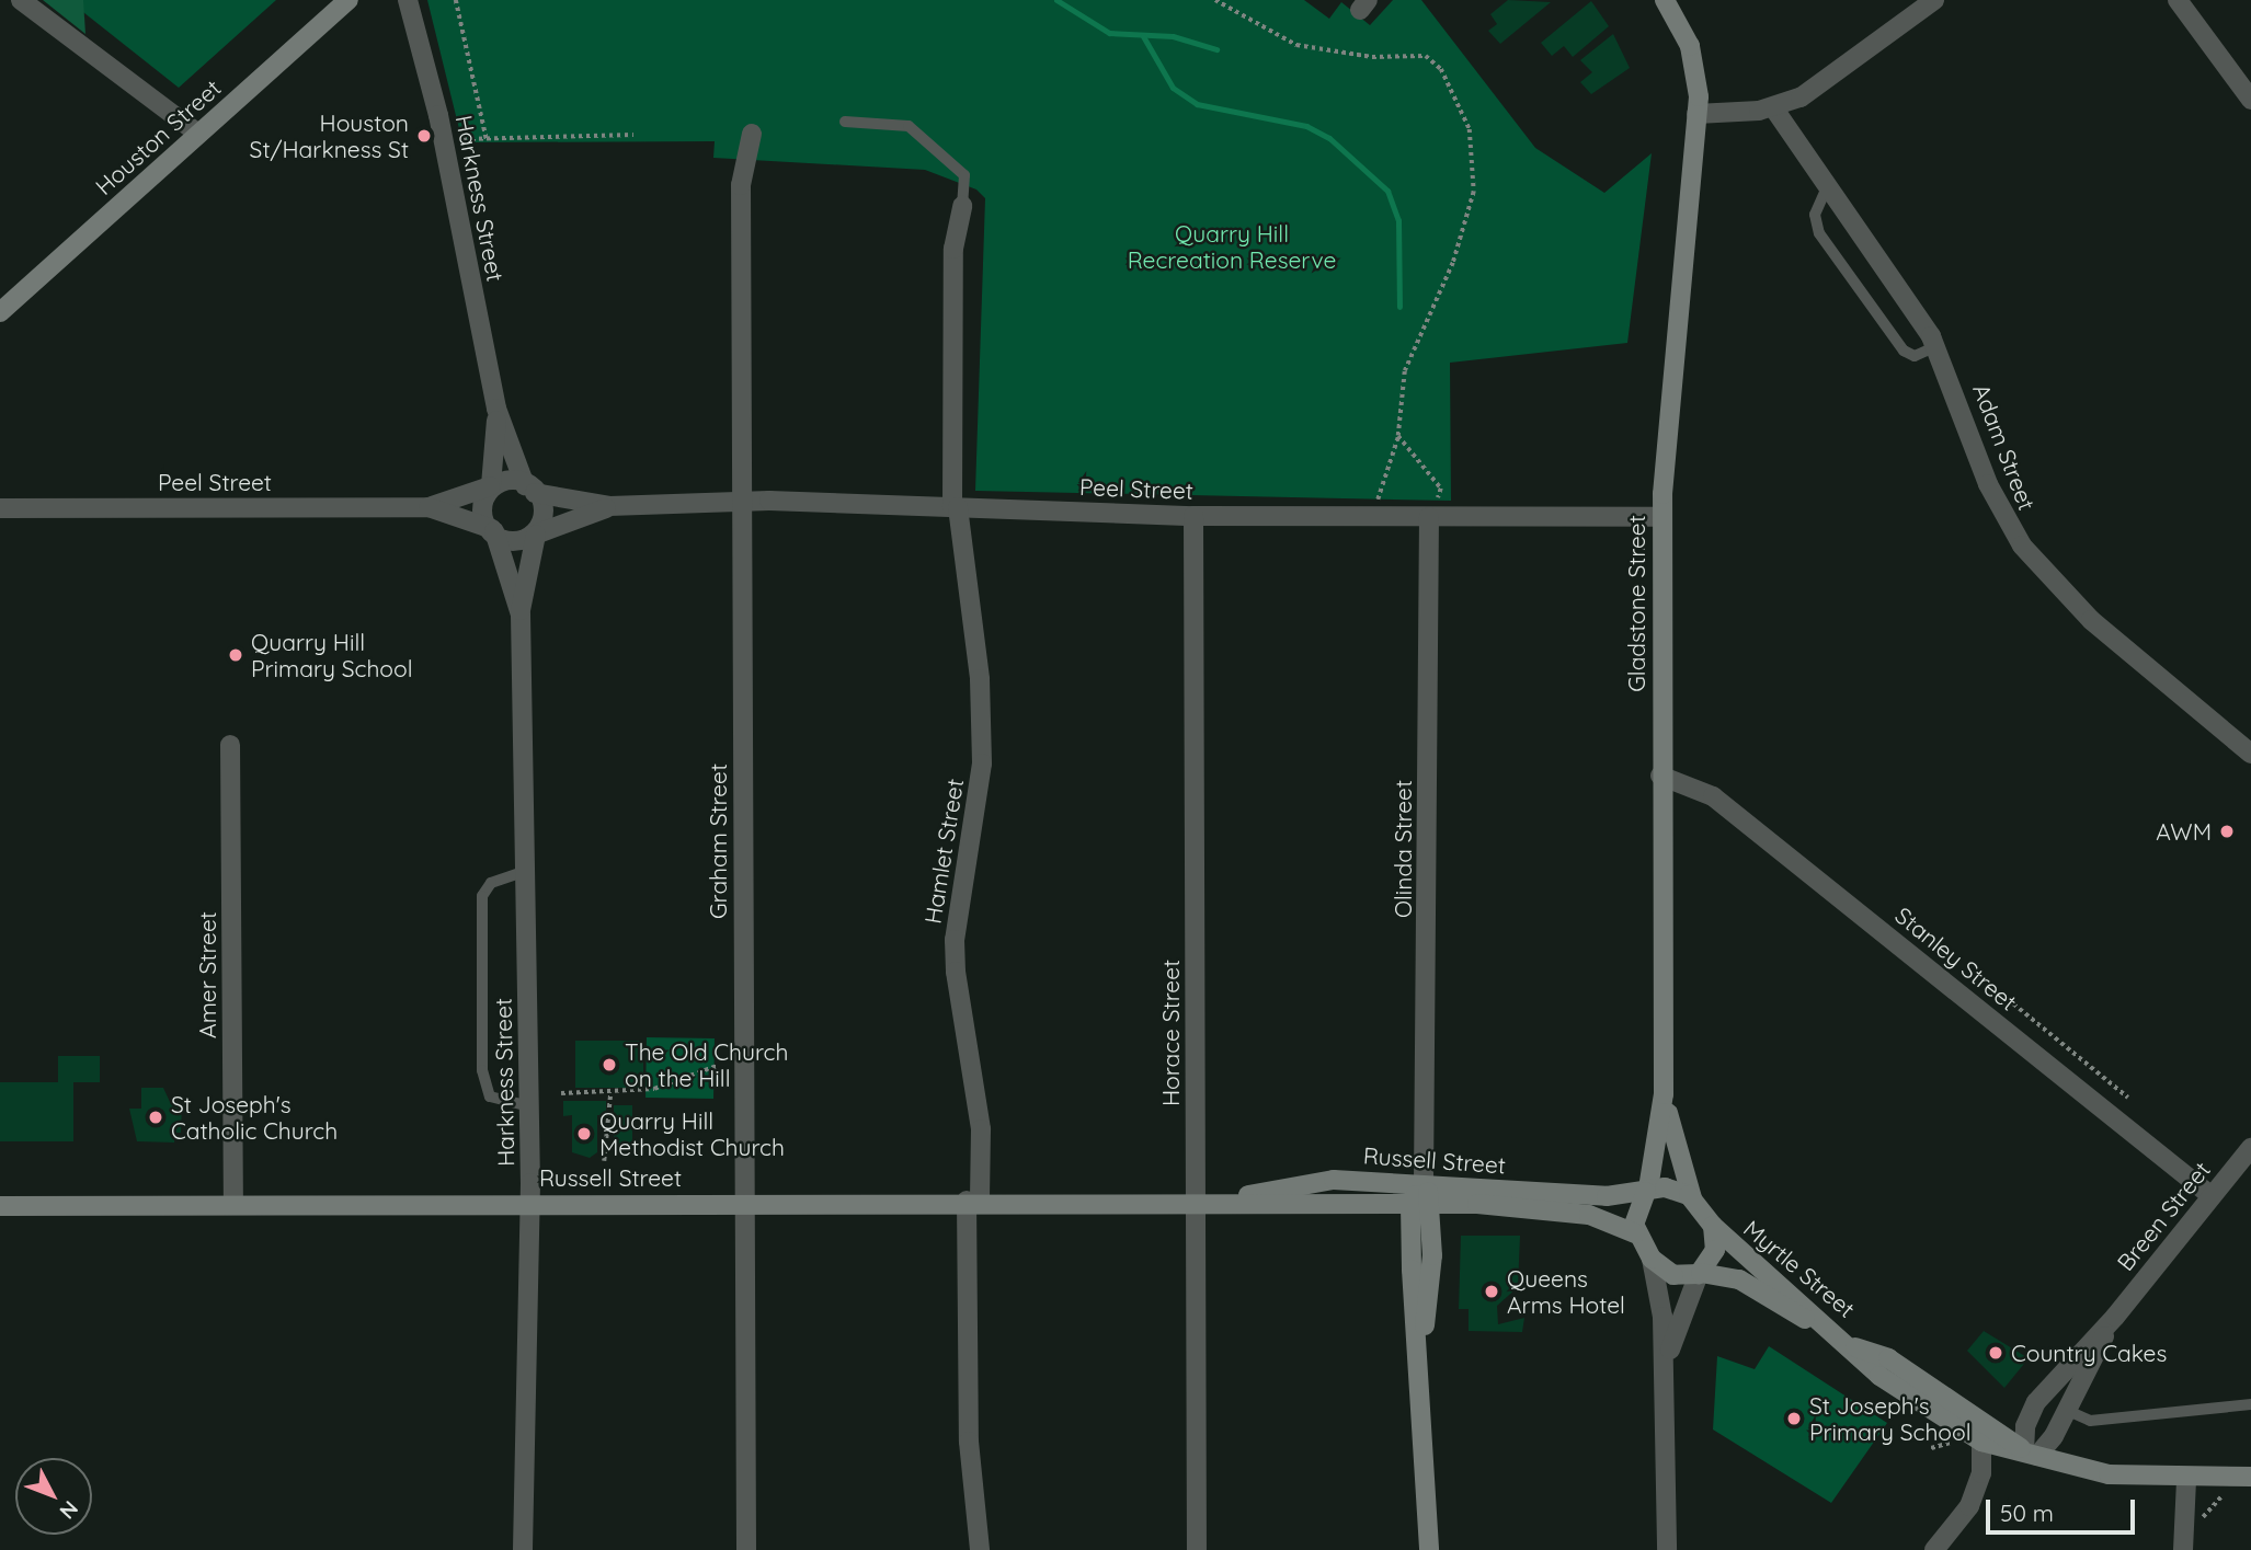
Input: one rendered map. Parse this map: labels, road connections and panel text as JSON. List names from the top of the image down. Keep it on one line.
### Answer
{"streets":{"main road":["Houston Street","Gladstone Street","Olinda Street","Russell Street","Myrtle Street"],"street":["Harkness Street","Adam Street","Peel Street","Graham Street","Hamlet Street","Stanley Street","Amer Street","Horace Street","Breen Street"]},"crossings":[["Harkness Street","Peel Street"],["Harkness Street","Russell Street"],["Peel Street","Gladstone Street"],["Peel Street","Graham Street"],["Peel Street","Olinda Street"],["Peel Street","Hamlet Street"],["Peel Street","Horace Street"],["Gladstone Street","Stanley Street"],["Gladstone Street","Russell Street"],["Gladstone Street","Myrtle Street"],["Graham Street","Russell Street"],["Olinda Street","Russell Street"],["Hamlet Street","Russell Street"],["Stanley Street","Breen Street"],["Amer Street","Russell Street"],["Horace Street","Russell Street"],["Russell Street","Myrtle Street"],["Breen Street","Myrtle Street"]],"parks":["Quarry Hill Recreation Reserve"],"places":["Houston St/Harkness St","Quarry Hill Primary School","AWM","The Old Church on the Hill","St Joseph's Catholic Church","Quarry Hill Methodist Church","Queens Arms Hotel","Country Cakes","St Joseph's Primary School"],"scale_bar":"50 m","north":"bottom right"}
